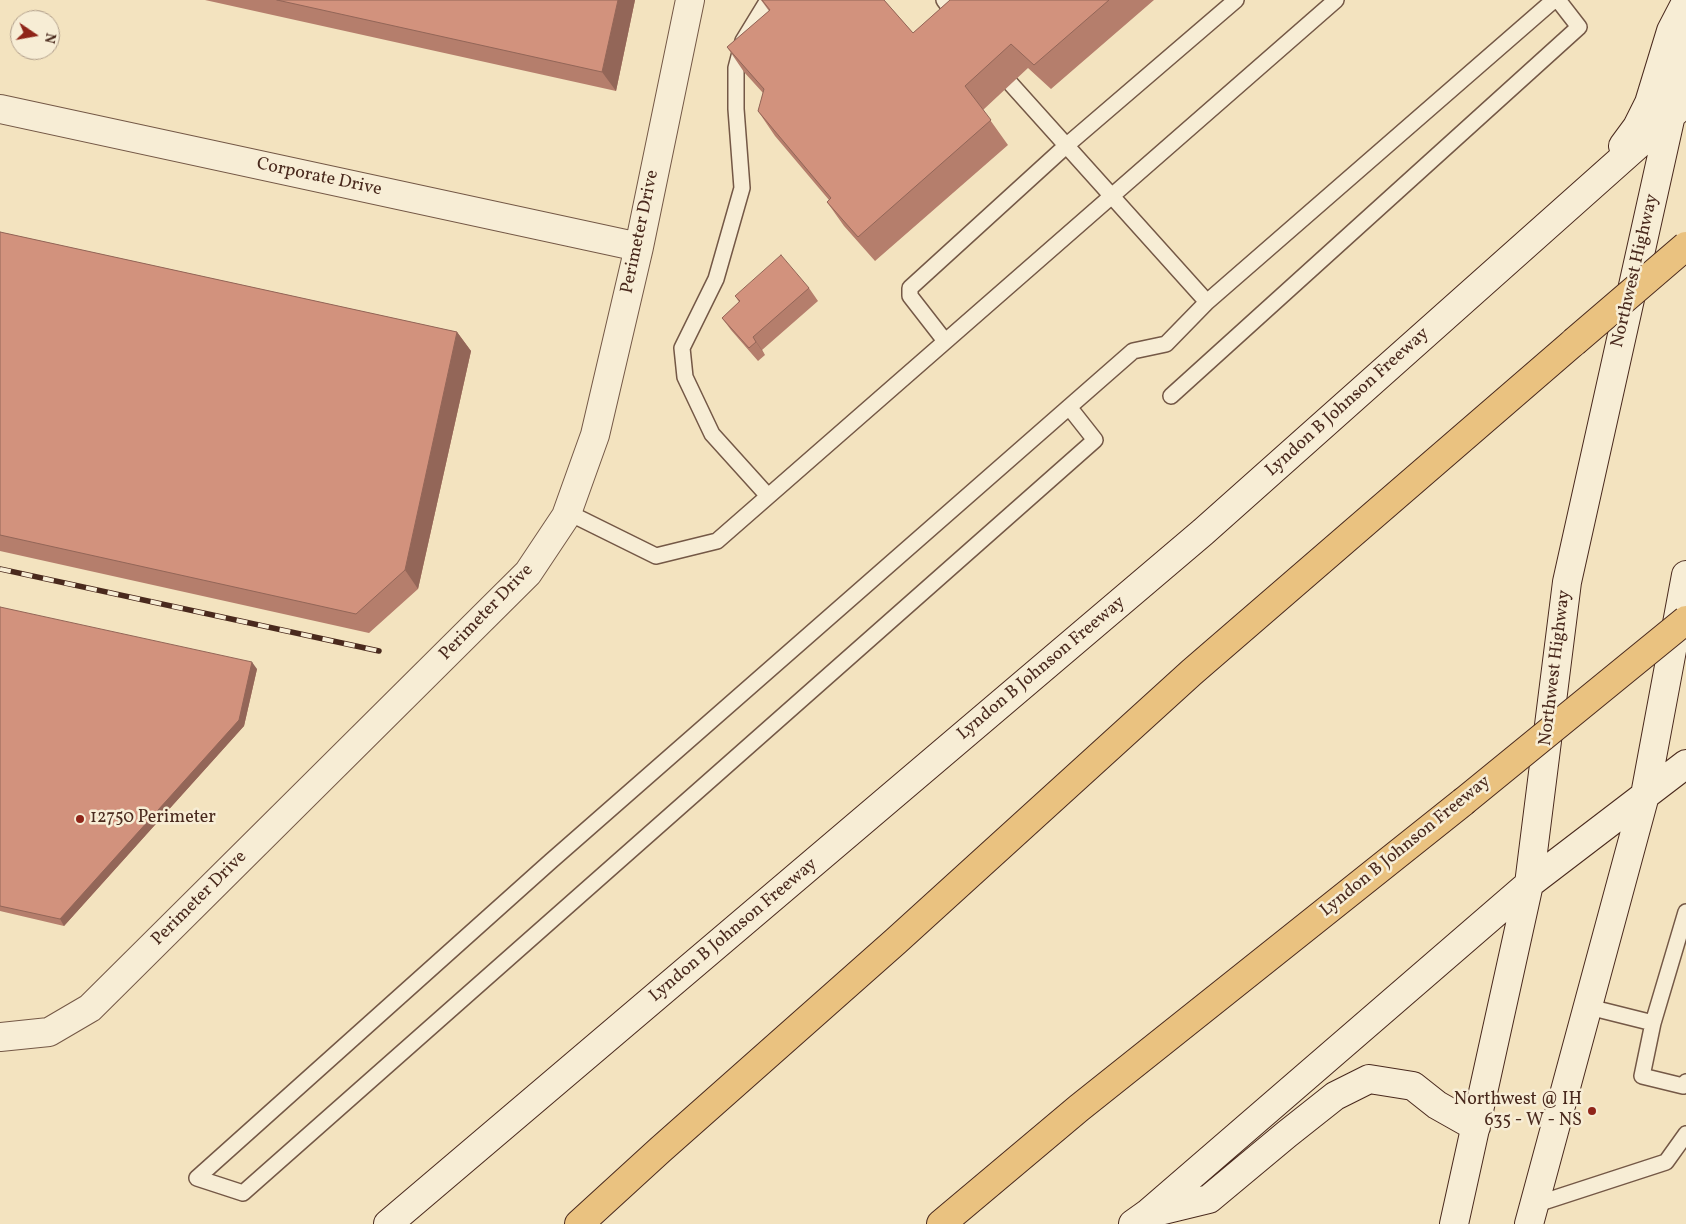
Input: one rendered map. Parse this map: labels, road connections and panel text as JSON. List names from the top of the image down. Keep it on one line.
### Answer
{"streets":{"highway":["Lyndon B Johnson Freeway"],"main road":["Corporate Drive","Perimeter Drive","Northwest Highway"]},"crossings":[["Corporate Drive","Perimeter Drive"],["Northwest Highway","Lyndon B Johnson Freeway"]],"places":["12750 Perimeter","Northwest @ IH 635 - W - NS"],"north":"right"}
